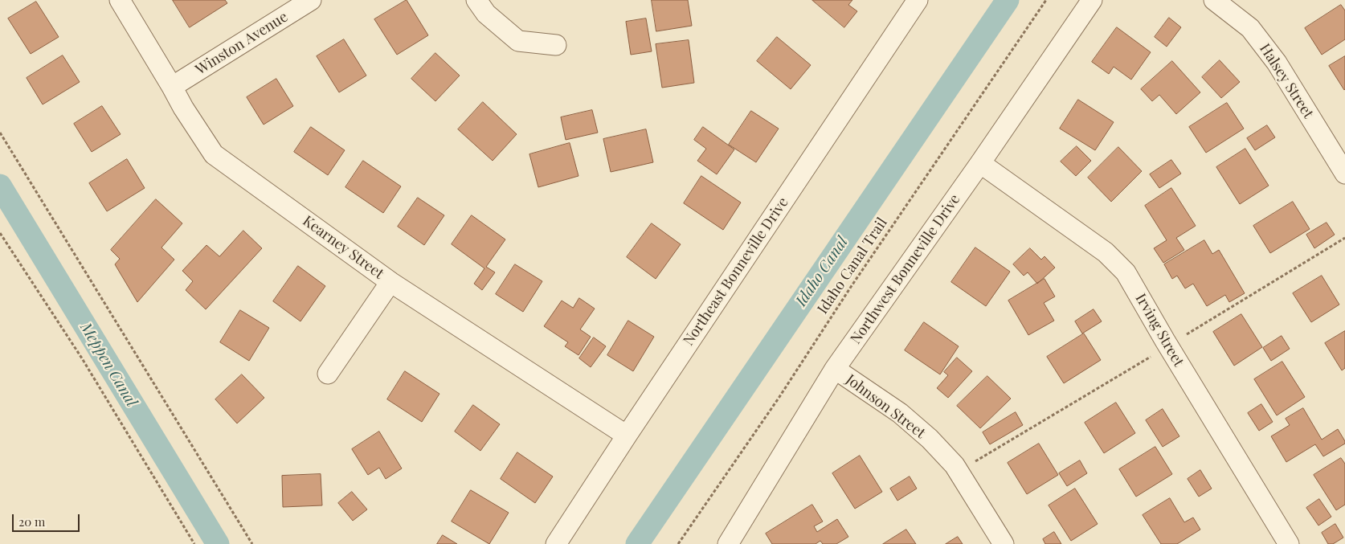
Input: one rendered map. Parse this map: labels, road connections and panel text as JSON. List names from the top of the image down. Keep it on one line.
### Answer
{"streets":{"street":["Winston Avenue","Halsey Street","Kearney Street","Northwest Bonneville Drive","Northeast Bonneville Drive","Irving Street","Johnson Street"],"path":["Idaho Canal Trail"]},"crossings":[["Winston Avenue","Kearney Street"],["Kearney Street","Northeast Bonneville Drive"],["Northwest Bonneville Drive","Irving Street"],["Northwest Bonneville Drive","Johnson Street"]],"water":["Idaho Canal","Meppen Canal"],"scale_bar":"20 m"}
